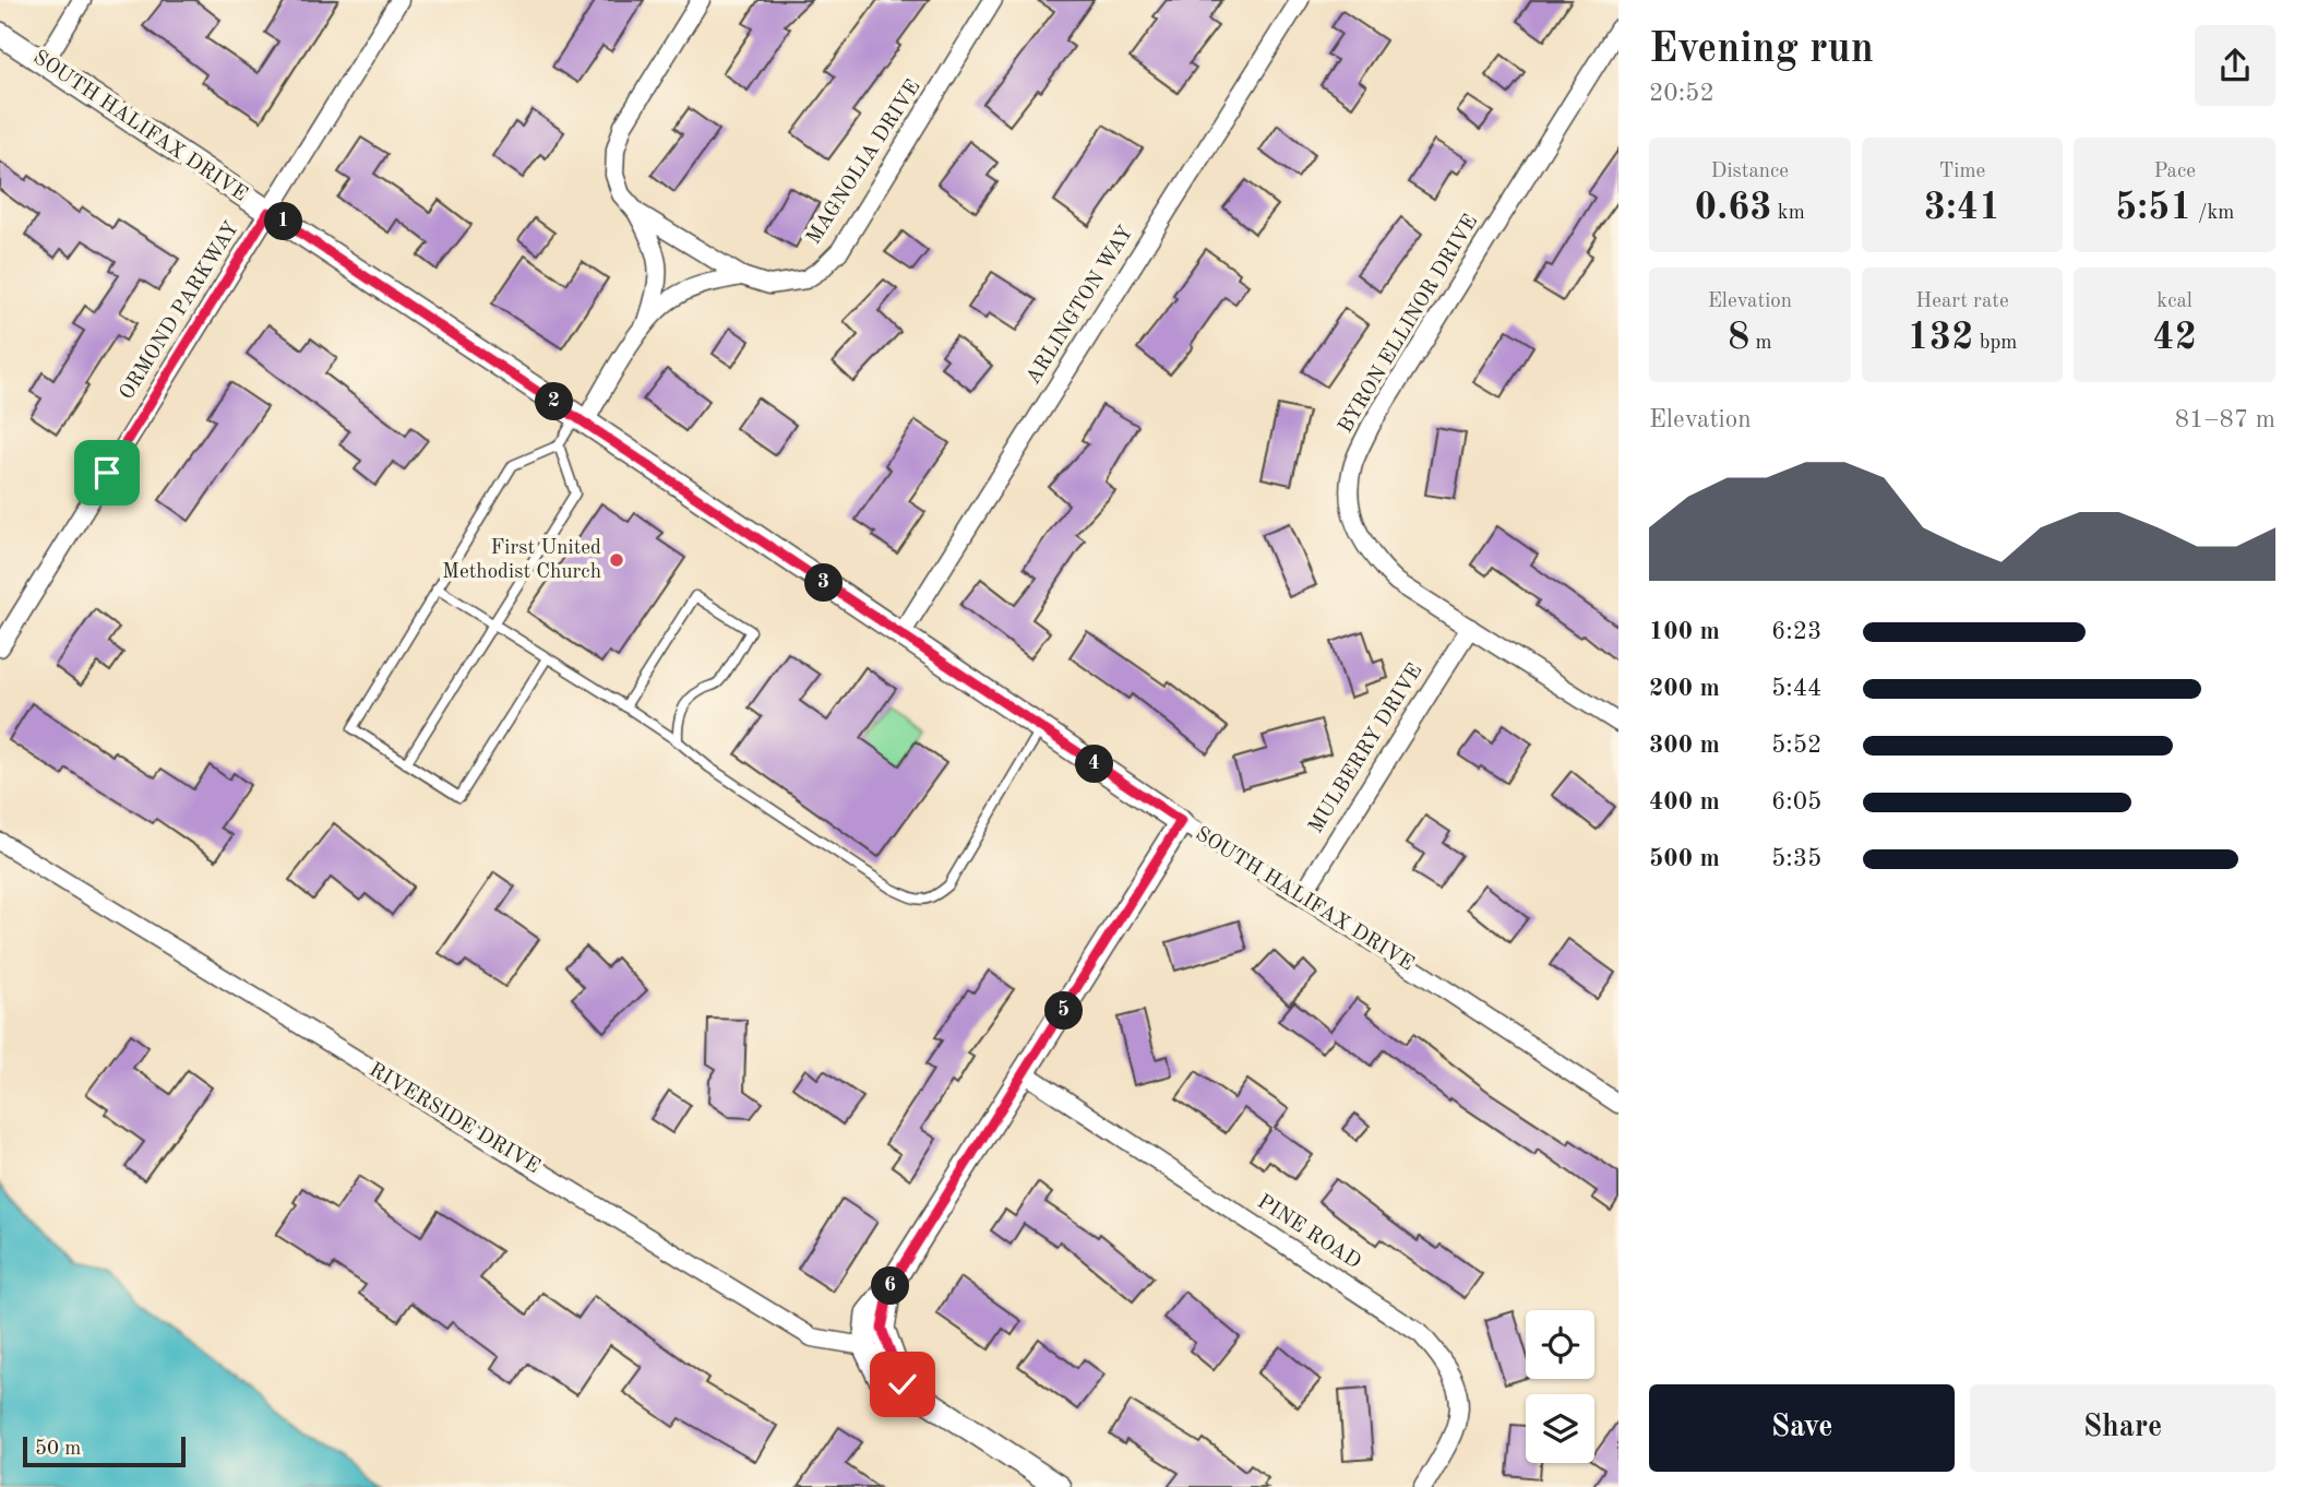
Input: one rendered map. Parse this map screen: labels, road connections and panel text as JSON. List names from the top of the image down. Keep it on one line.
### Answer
{"streets":{"street":["SOUTH HALIFAX DRIVE","MAGNOLIA DRIVE","ARLINGTON WAY","ORMOND PARKWAY","BYRON ELLINOR DRIVE","MULBERRY DRIVE","RIVERSIDE DRIVE","PINE ROAD"]},"crossings":[["SOUTH HALIFAX DRIVE","ARLINGTON WAY"],["SOUTH HALIFAX DRIVE","ORMOND PARKWAY"],["SOUTH HALIFAX DRIVE","MULBERRY DRIVE"],["BYRON ELLINOR DRIVE","MULBERRY DRIVE"]],"places":["First United Methodist Church"],"scale_bar":"50 m","page":{"heading":["Evening run","20:52"],"stats":[["Distance","0.63 km"],["Time","3:41"],["Pace","5:51 /km"],["Elevation","8 m"],["Heart rate","132 bpm"],["kcal","42"]],"pins":["1","2","3","4","5","6"],"chart":["Elevation","81–87 m"],"list":[{"name":"100 m","note":"6:23"},{"name":"200 m","note":"5:44"},{"name":"300 m","note":"5:52"},{"name":"400 m","note":"6:05"},{"name":"500 m","note":"5:35"}],"buttons":["Save","Share"],"scale":"50 m"}}
